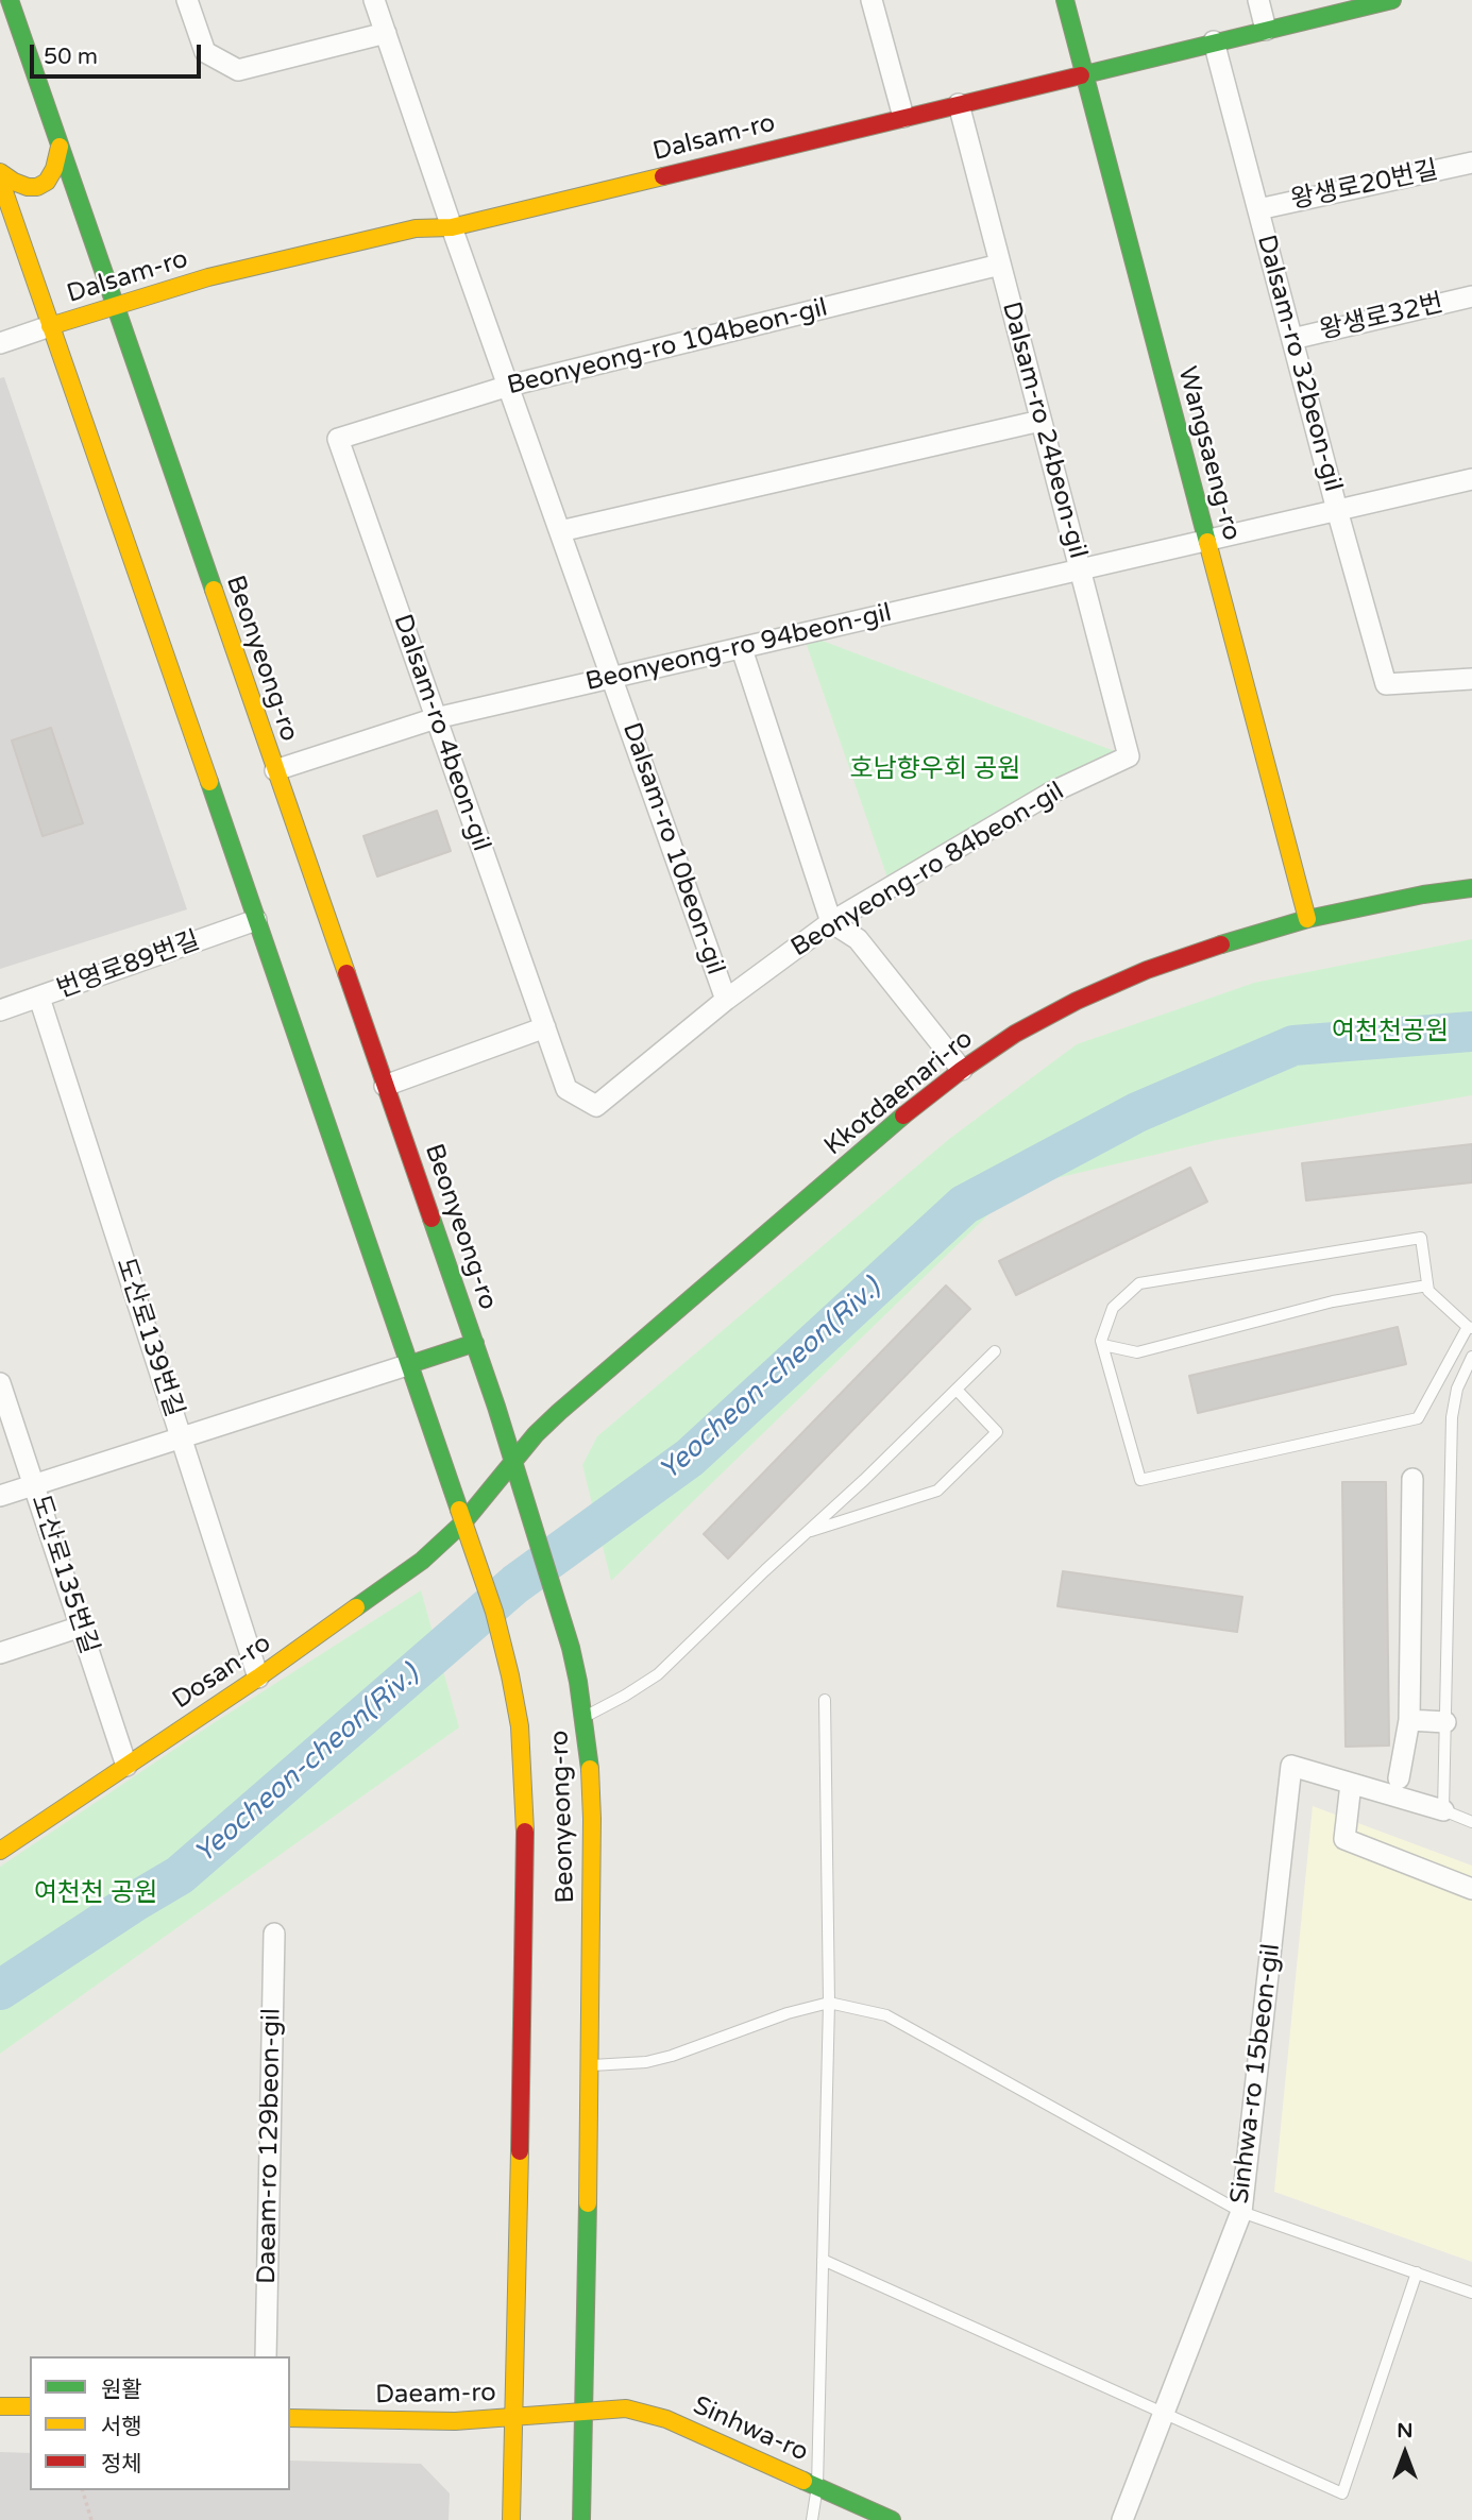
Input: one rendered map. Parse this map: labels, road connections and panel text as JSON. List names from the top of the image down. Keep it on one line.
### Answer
{"streets":{"main road":["Dalsam-ro","Wangsaeng-ro","Beonyeong-ro","Kkotdaenari-ro","Dosan-ro","Daeam-ro","Sinhwa-ro"],"street":["왕생로20번길","왕생로32번","Beonyeong-ro 104beon-gil","Dalsam-ro 32beon-gil","Dalsam-ro 24beon-gil","Beonyeong-ro 94beon-gil","Dalsam-ro 4beon-gil","Dalsam-ro 10beon-gil","Beonyeong-ro 84beon-gil","번영로89번길","도산로139번길","도산로135번길","Sinhwa-ro 15beon-gil","Daeam-ro 129beon-gil"]},"crossings":[["Dalsam-ro","Dalsam-ro 32beon-gil"],["Dalsam-ro","Dalsam-ro 24beon-gil"],["Dalsam-ro","Wangsaeng-ro"],["Dalsam-ro","Beonyeong-ro"],["Dalsam-ro","Dalsam-ro 10beon-gil"],["왕생로20번길","Dalsam-ro 32beon-gil"],["왕생로32번","Dalsam-ro 32beon-gil"],["Beonyeong-ro 104beon-gil","Dalsam-ro 24beon-gil"],["Beonyeong-ro 104beon-gil","Dalsam-ro 4beon-gil"],["Beonyeong-ro 104beon-gil","Dalsam-ro 10beon-gil"],["Dalsam-ro 32beon-gil","Beonyeong-ro 94beon-gil"],["Dalsam-ro 24beon-gil","Beonyeong-ro 94beon-gil"],["Dalsam-ro 24beon-gil","Beonyeong-ro 84beon-gil"],["Wangsaeng-ro","Beonyeong-ro 94beon-gil"],["Wangsaeng-ro","Kkotdaenari-ro"],["Beonyeong-ro 94beon-gil","Beonyeong-ro"],["Beonyeong-ro 94beon-gil","Dalsam-ro 4beon-gil"],["Beonyeong-ro 94beon-gil","Dalsam-ro 10beon-gil"],["Beonyeong-ro","번영로89번길"],["Beonyeong-ro","Kkotdaenari-ro"],["Beonyeong-ro","Dosan-ro"],["Beonyeong-ro","Daeam-ro"],["Beonyeong-ro","Sinhwa-ro"],["Dalsam-ro 4beon-gil","Beonyeong-ro 84beon-gil"],["Dalsam-ro 10beon-gil","Beonyeong-ro 84beon-gil"],["번영로89번길","도산로139번길"],["Kkotdaenari-ro","Dosan-ro"],["도산로139번길","Dosan-ro"],["도산로135번길","Dosan-ro"],["Daeam-ro","Sinhwa-ro"]],"water":["Yeocheon-cheon(Riv.)"],"parks":["호남향우회 공원","여천천공원","여천천 공원"],"legend":["원활","서행","정체"],"scale_bar":"50 m","north":"top"}
